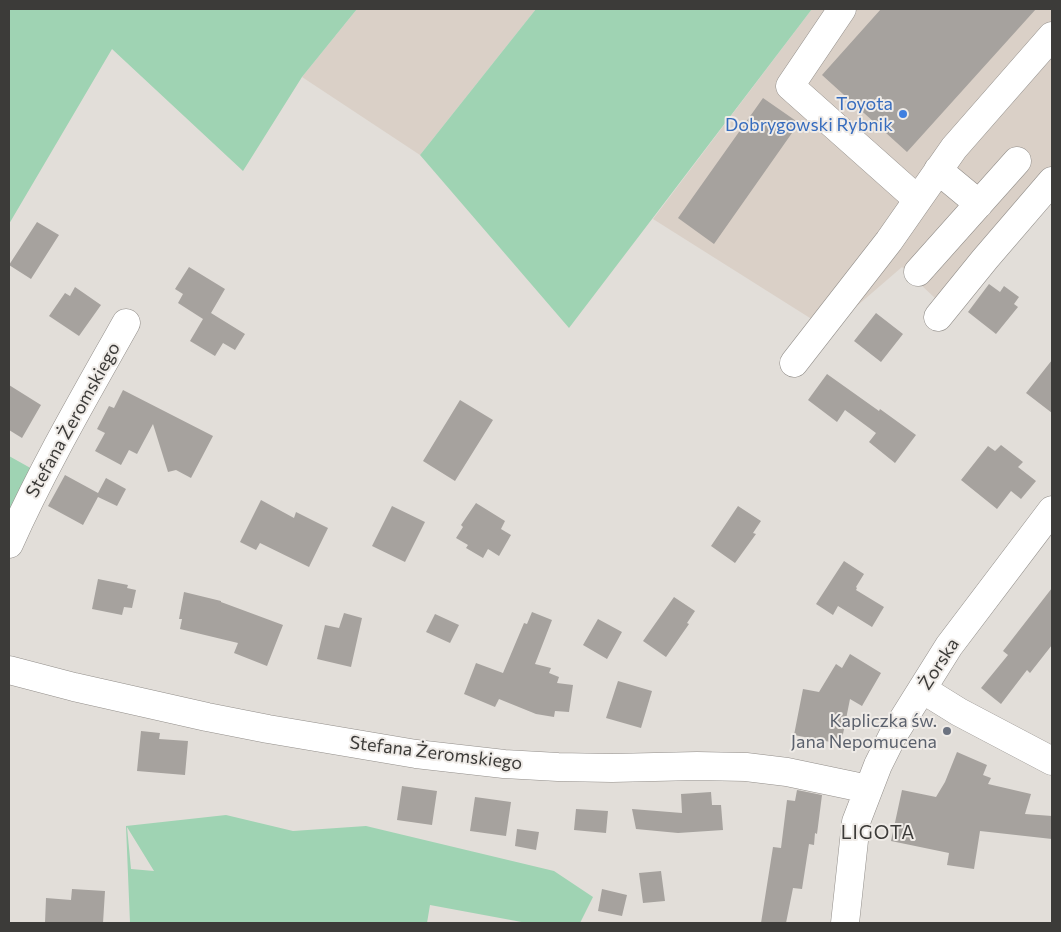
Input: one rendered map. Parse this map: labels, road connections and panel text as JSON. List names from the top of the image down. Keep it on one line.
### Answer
{"streets":{"street":["Stefana Żeromskiego","Żorska"]},"crossings":[["Stefana Żeromskiego","Żorska"]],"districts":["LIGOTA"],"places":["Toyota Dobrygowski Rybnik","Kapliczka św. Jana Nepomucena"]}
